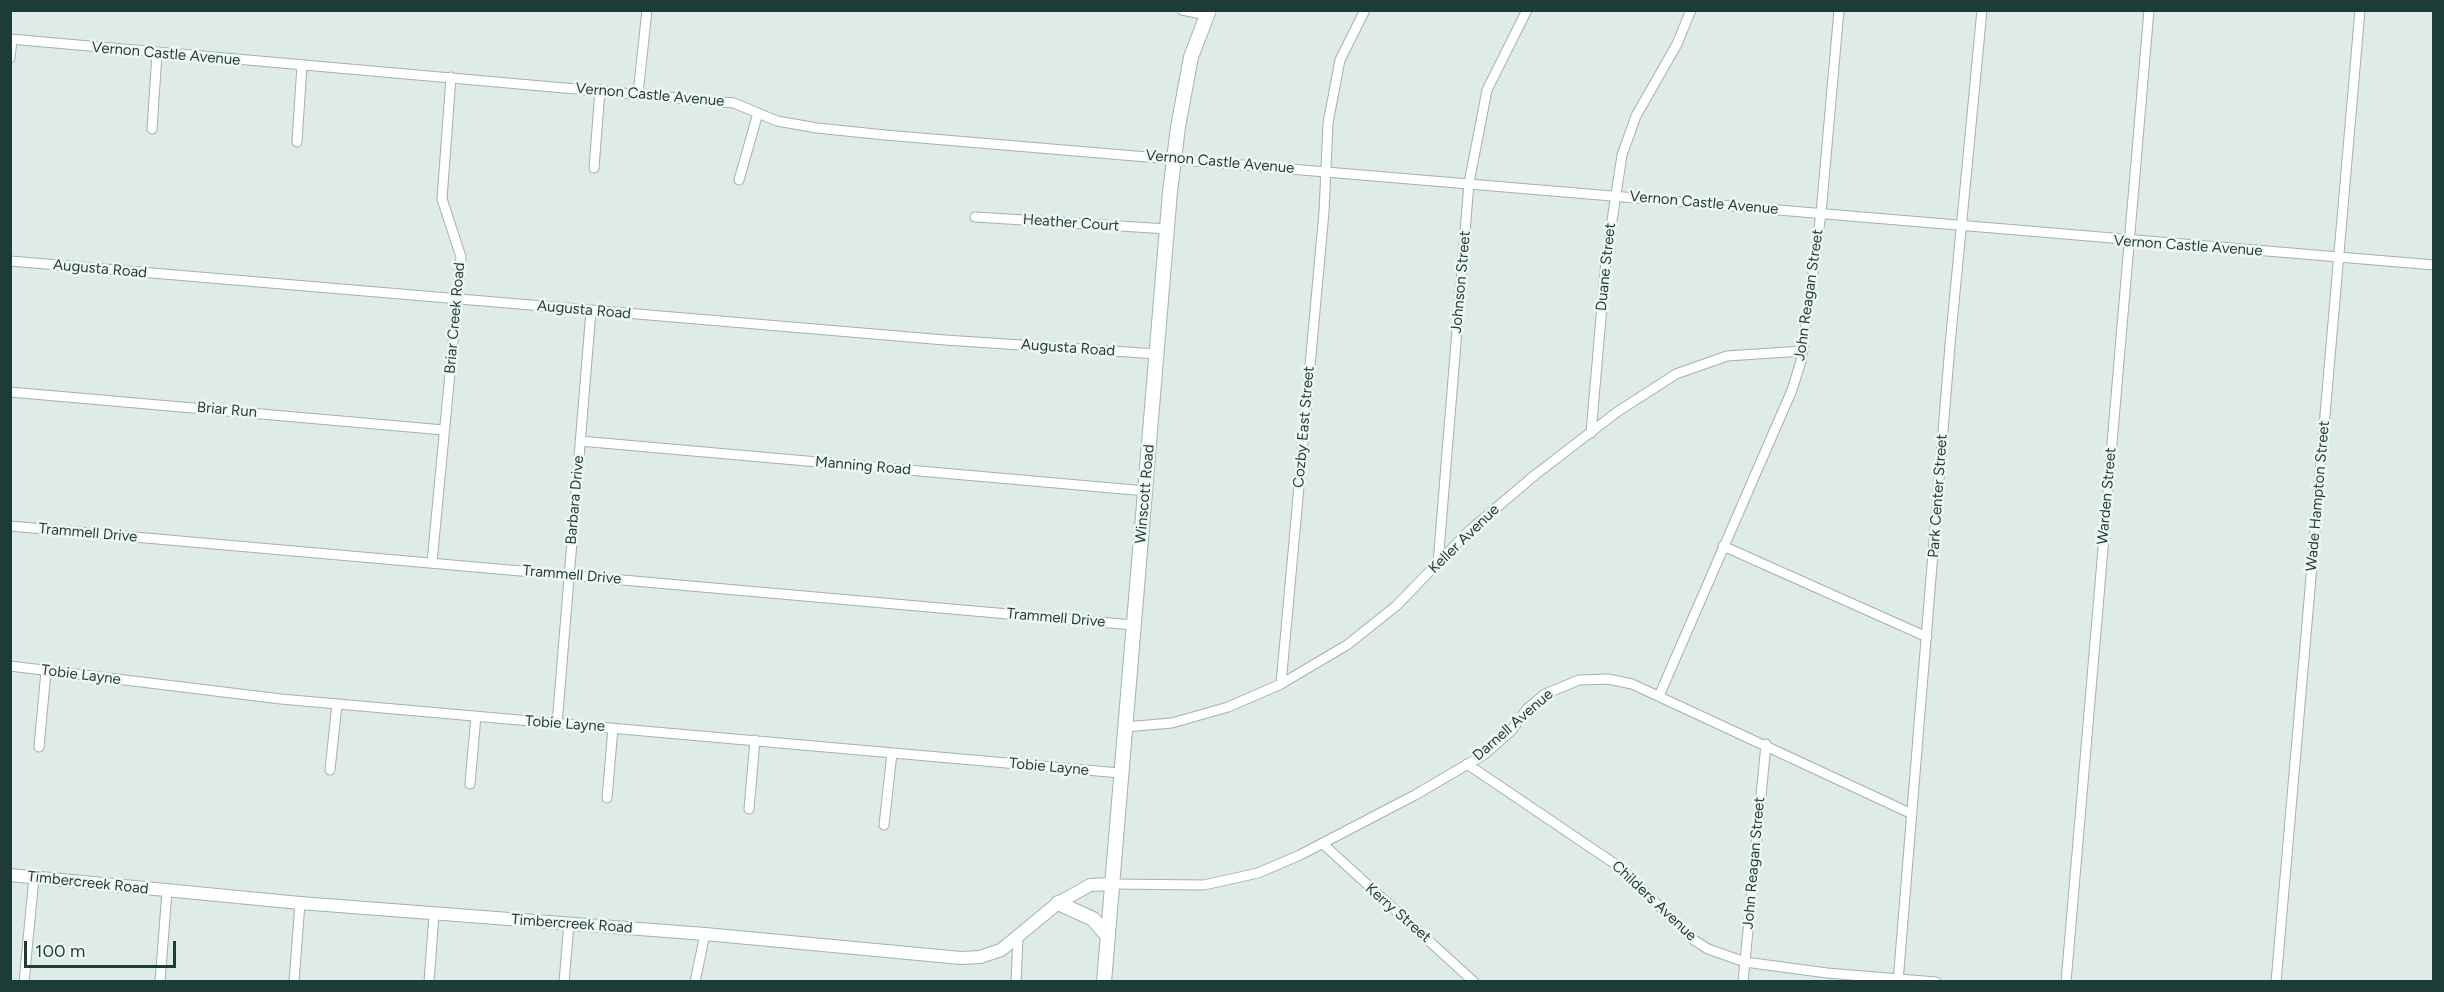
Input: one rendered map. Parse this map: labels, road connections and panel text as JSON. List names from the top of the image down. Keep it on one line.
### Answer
{"streets":{"main road":["Winscott Road"],"street":["Vernon Castle Avenue","Heather Court","Duane Street","Augusta Road","Johnson Street","John Reagan Street","Briar Creek Road","Briar Run","Cozby East Street","Manning Road","Park Center Street","Warden Street","Wade Hampton Street","Barbara Drive","Trammell Drive","Keller Avenue","Tobie Layne","Darnell Avenue","Timbercreek Road","Childers Avenue","Kerry Street"]},"crossings":[["Vernon Castle Avenue","Duane Street"],["Vernon Castle Avenue","Johnson Street"],["Vernon Castle Avenue","John Reagan Street"],["Vernon Castle Avenue","Briar Creek Road"],["Vernon Castle Avenue","Cozby East Street"],["Vernon Castle Avenue","Winscott Road"],["Vernon Castle Avenue","Park Center Street"],["Vernon Castle Avenue","Warden Street"],["Vernon Castle Avenue","Wade Hampton Street"],["Heather Court","Winscott Road"],["Duane Street","Keller Avenue"],["Augusta Road","Briar Creek Road"],["Augusta Road","Winscott Road"],["Augusta Road","Barbara Drive"],["Johnson Street","Keller Avenue"],["John Reagan Street","Keller Avenue"],["John Reagan Street","Darnell Avenue"],["John Reagan Street","Childers Avenue"],["Briar Creek Road","Briar Run"],["Briar Creek Road","Trammell Drive"],["Cozby East Street","Keller Avenue"],["Manning Road","Winscott Road"],["Manning Road","Barbara Drive"],["Winscott Road","Trammell Drive"],["Winscott Road","Keller Avenue"],["Winscott Road","Tobie Layne"],["Winscott Road","Darnell Avenue"],["Winscott Road","Timbercreek Road"],["Park Center Street","Darnell Avenue"],["Park Center Street","Childers Avenue"],["Barbara Drive","Trammell Drive"],["Barbara Drive","Tobie Layne"],["Darnell Avenue","Timbercreek Road"],["Darnell Avenue","Childers Avenue"],["Darnell Avenue","Kerry Street"]],"scale_bar":"100 m"}
